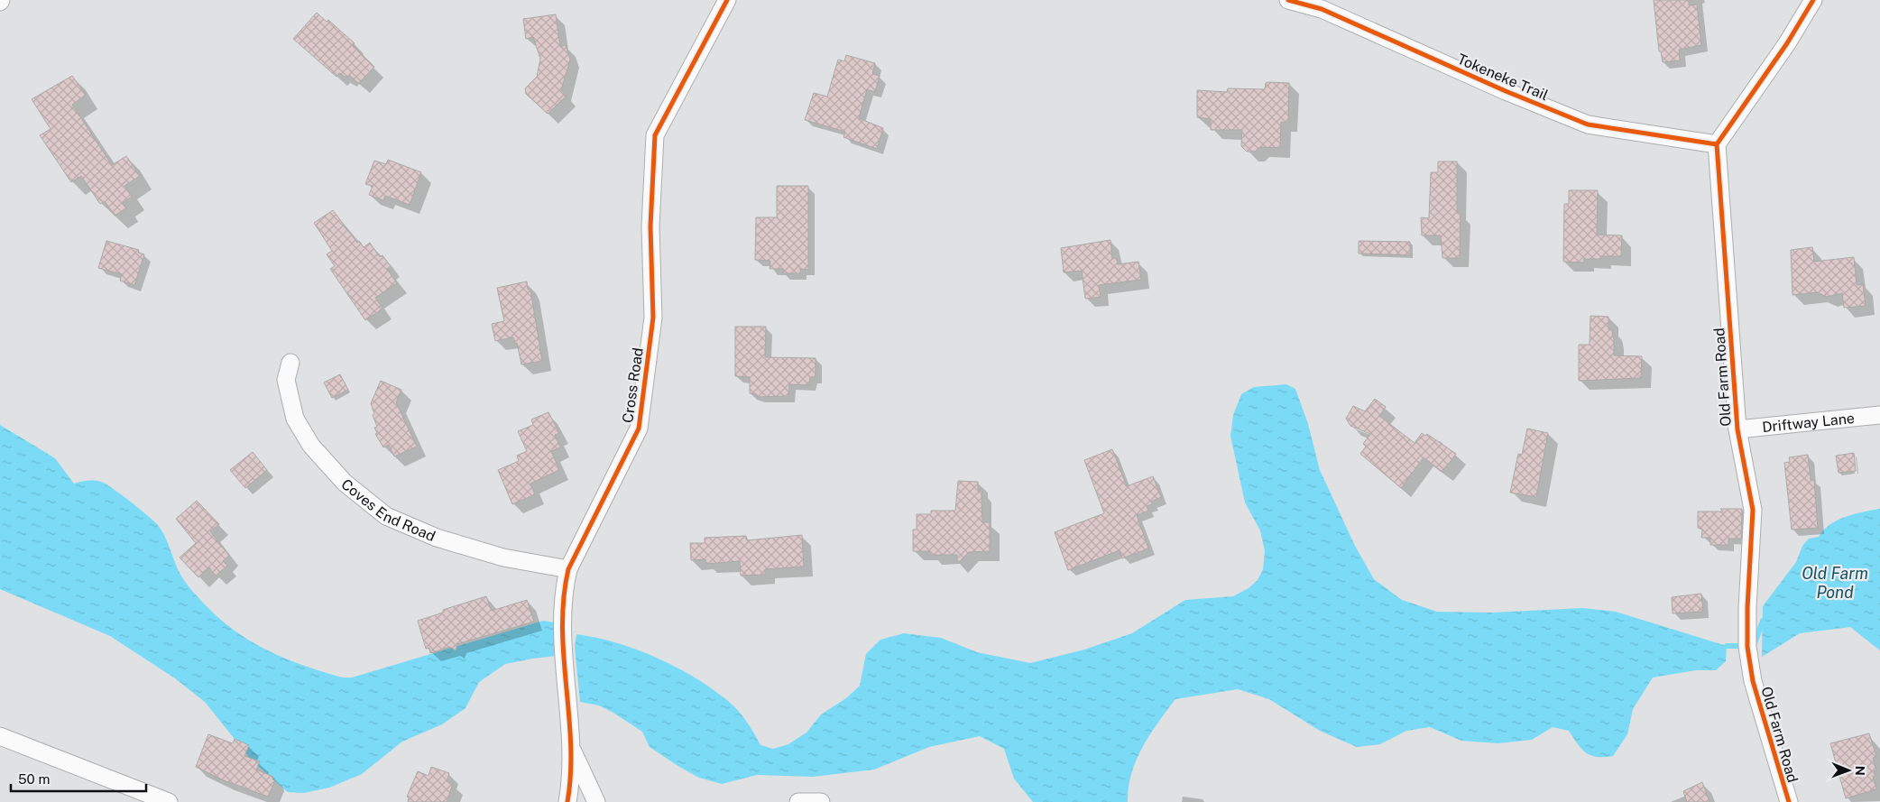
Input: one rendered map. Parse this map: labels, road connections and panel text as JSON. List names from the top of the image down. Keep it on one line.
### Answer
{"streets":{"street":["Tokeneke Trail","Old Farm Road","Cross Road","Driftway Lane","Coves End Road"]},"crossings":[["Tokeneke Trail","Old Farm Road"],["Old Farm Road","Driftway Lane"],["Cross Road","Coves End Road"]],"water":["Old Farm Pond"],"scale_bar":"50 m","north":"right"}
